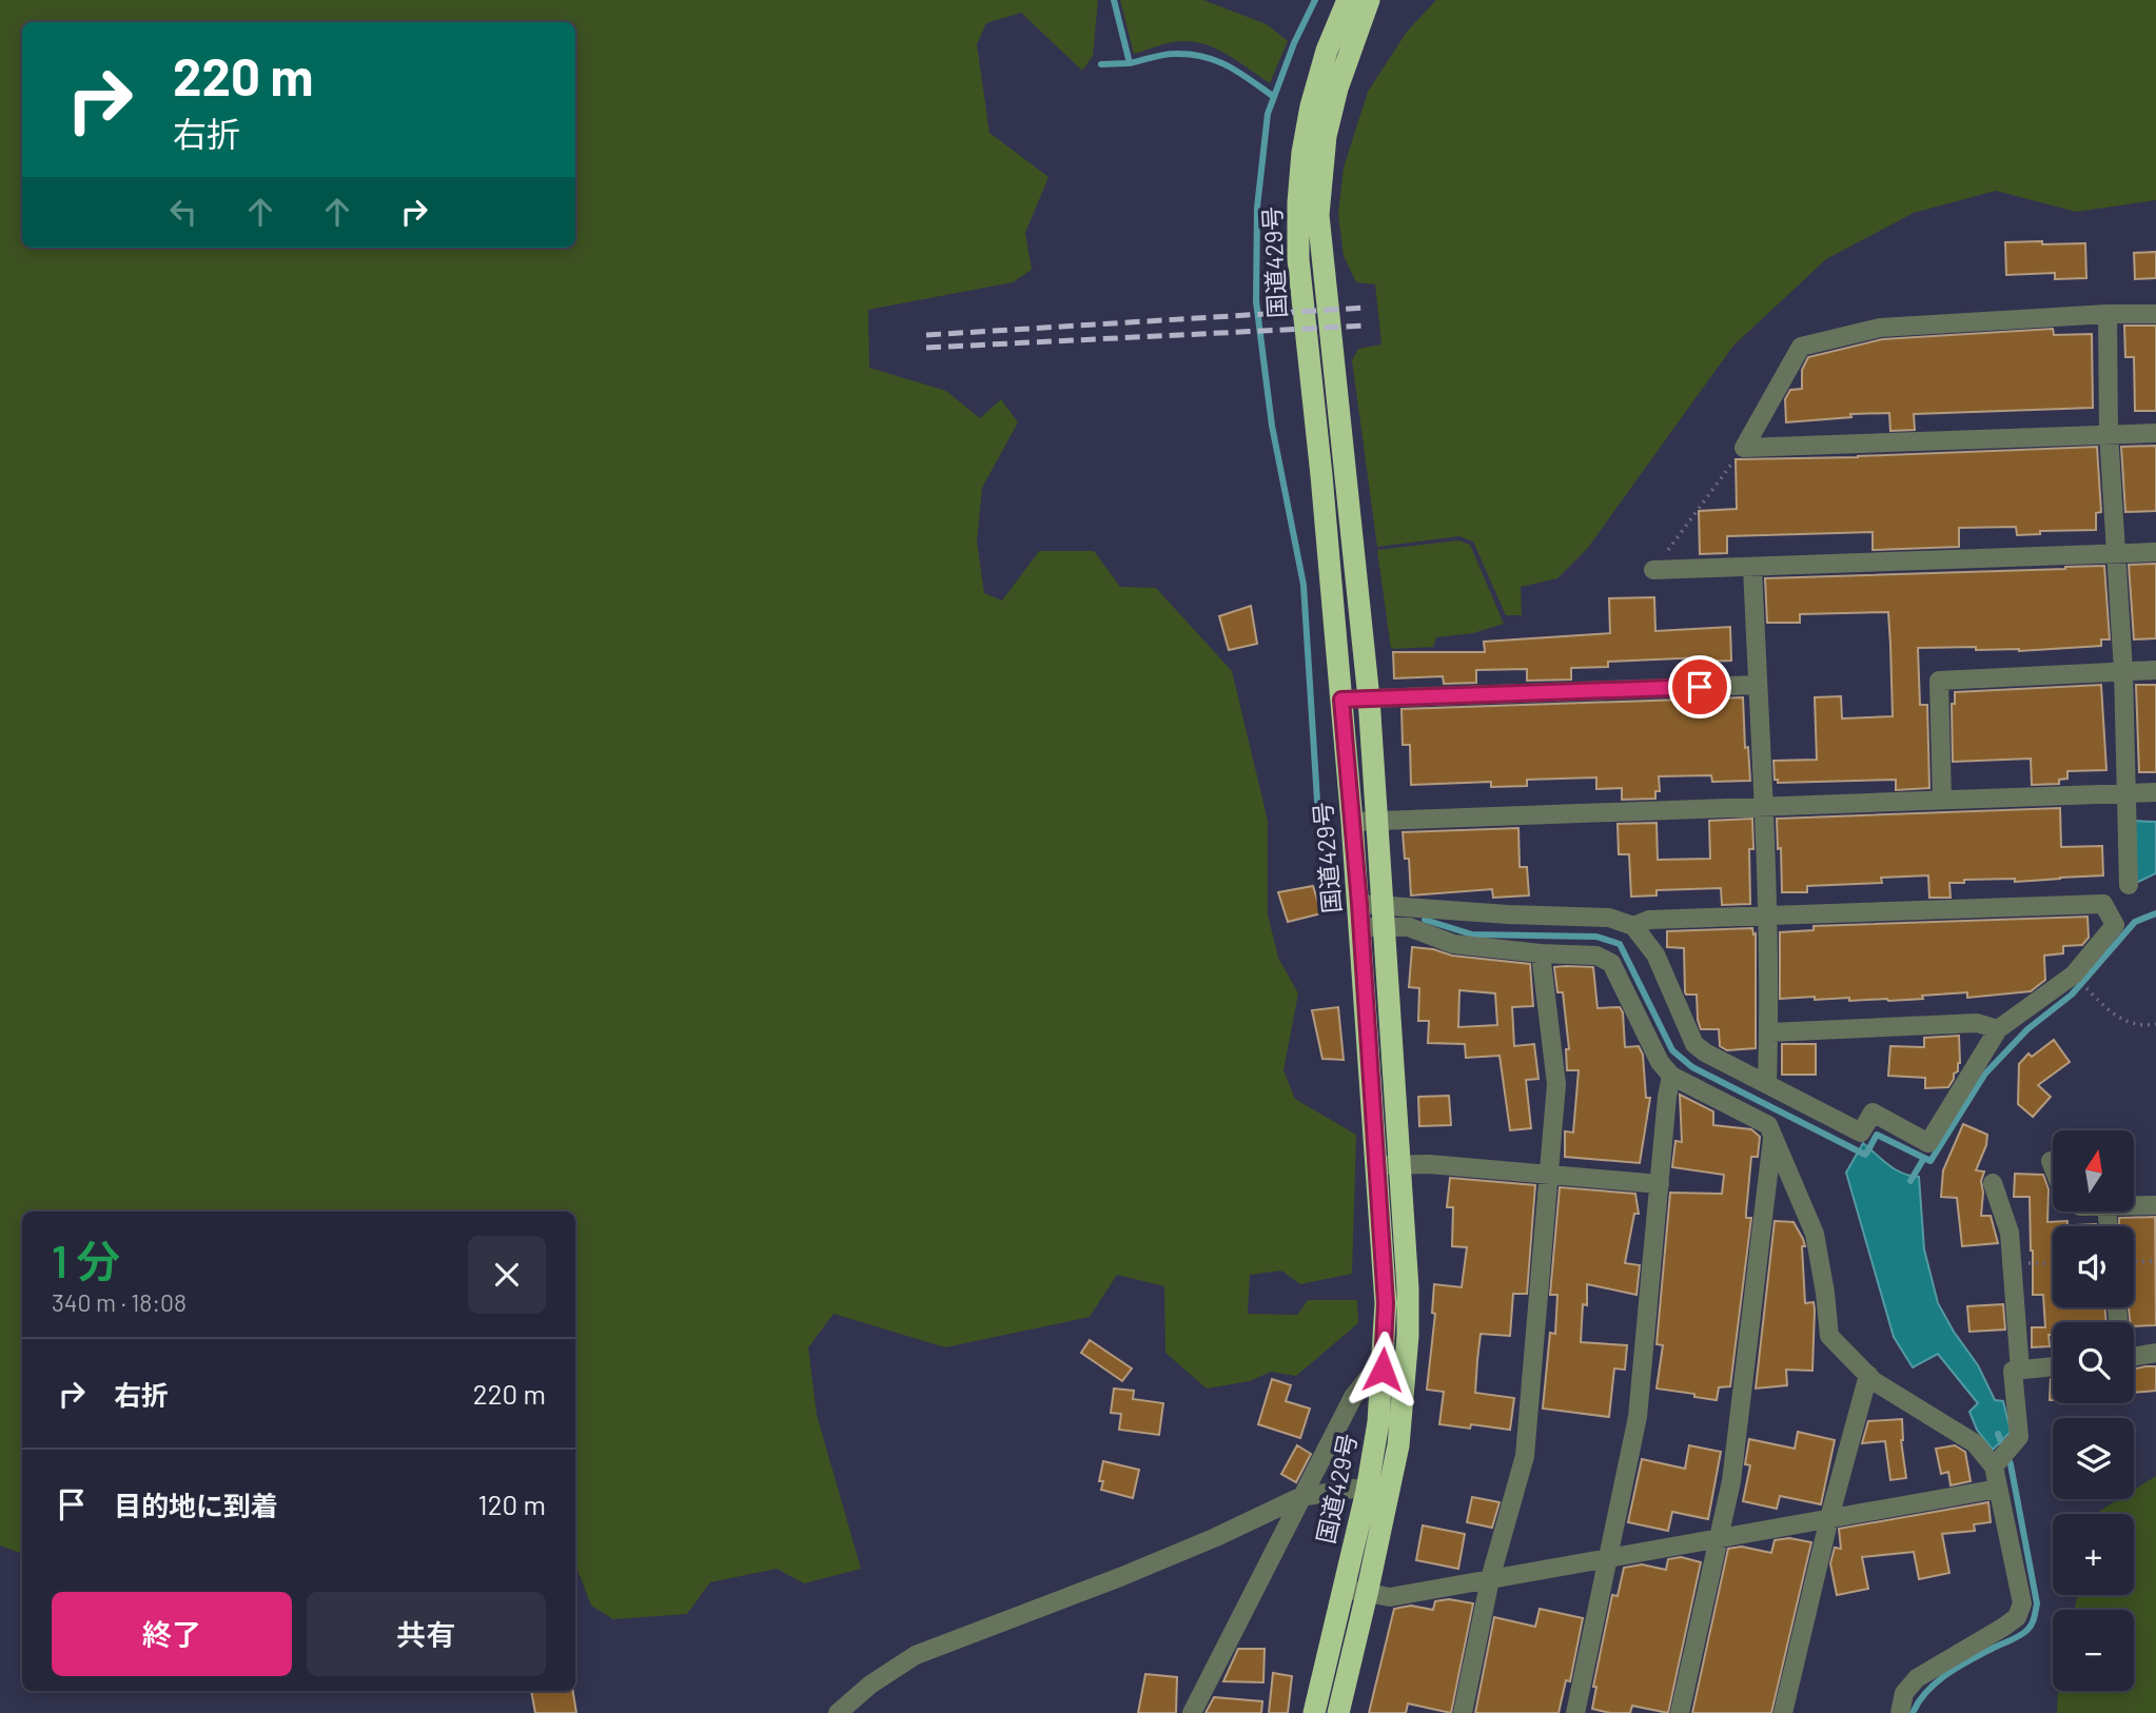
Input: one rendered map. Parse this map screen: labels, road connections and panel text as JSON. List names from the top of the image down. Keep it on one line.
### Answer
{"streets":{"highway":["国道429号"]},"north":"top","page":{"turn":["220 m","右折"],"map_buttons":["+","−"],"heading":["1 分","340 m · 18:08"],"list":[{"name":"右折","value":"220 m"},{"name":"目的地に到着","value":"120 m"}],"buttons":["終了","共有"]}}
